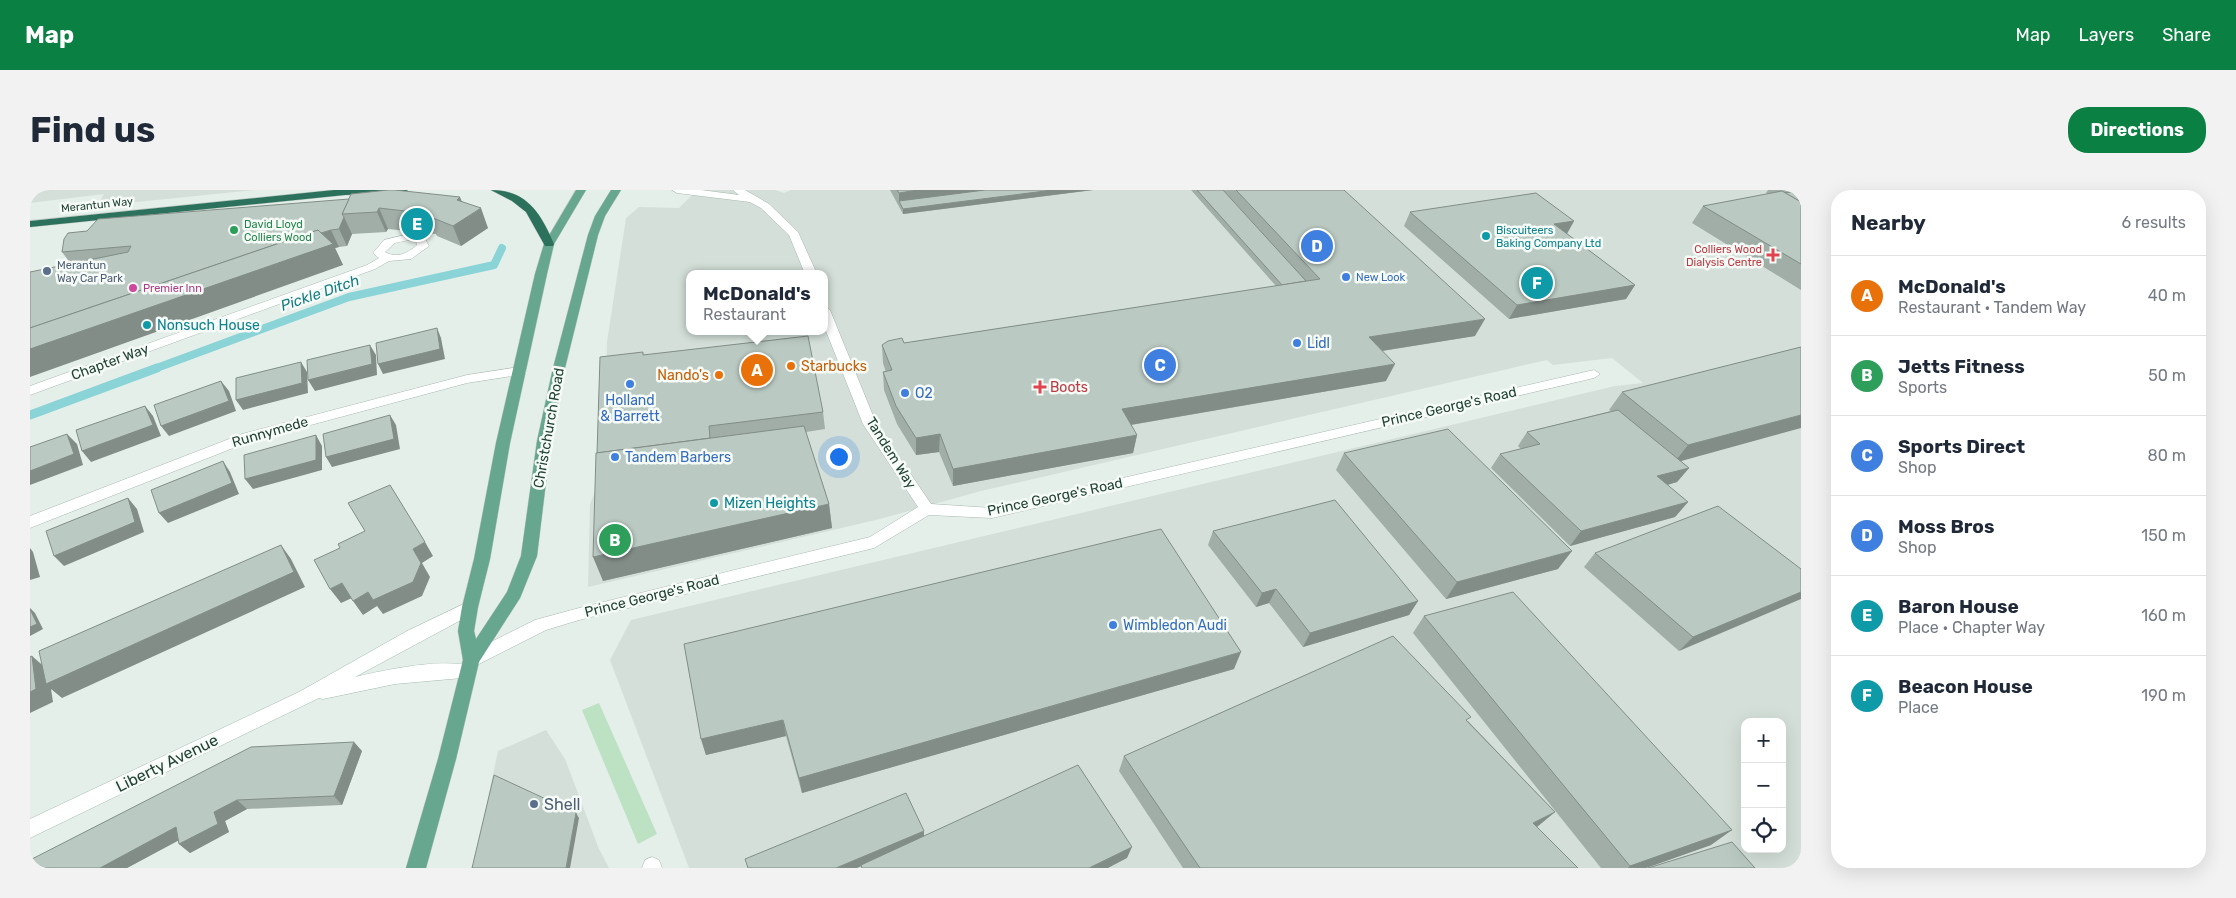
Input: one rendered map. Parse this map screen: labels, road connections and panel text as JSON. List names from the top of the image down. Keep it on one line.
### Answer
{"streets":{"highway":["Merantun Way"],"main road":["Christchurch Road"],"street":["Chapter Way","Prince George's Road","Runnymede","Tandem Way","Liberty Avenue"]},"crossings":[["Prince George's Road","Christchurch Road"],["Prince George's Road","Tandem Way"],["Prince George's Road","Liberty Avenue"],["Christchurch Road","Runnymede"],["Christchurch Road","Liberty Avenue"]],"water":["Pickle Ditch"],"places":{"other":["David Lloyd Colliers Wood","Biscuiteers Baking Company Ltd","Merantun Way Car Park","New Look","Premier Inn","Nonsuch House","Lidl","Starbucks","Nando's","Holland & Barrett","O2","Tandem Barbers","Mizen Heights","Wimbledon Audi","Shell"],"health":["Colliers Wood Dialysis Centre","Boots"]},"page":{"header":"Map","nav":["Map","Layers","Share"],"buttons":"Directions","title":"Find us","heading":["Nearby","6 results"],"pins":["E","D","F","C","A","B"],"list":[{"mark":"A","name":"McDonald's","note":"Restaurant · Tandem Way","value":"40 m"},{"mark":"B","name":"Jetts Fitness","note":"Sports","value":"50 m"},{"mark":"C","name":"Sports Direct","note":"Shop","value":"80 m"},{"mark":"D","name":"Moss Bros","note":"Shop","value":"150 m"},{"mark":"E","name":"Baron House","note":"Place · Chapter Way","value":"160 m"},{"mark":"F","name":"Beacon House","note":"Place","value":"190 m"}],"popup":["McDonald's","Restaurant"],"map_buttons":["+","−"]}}
